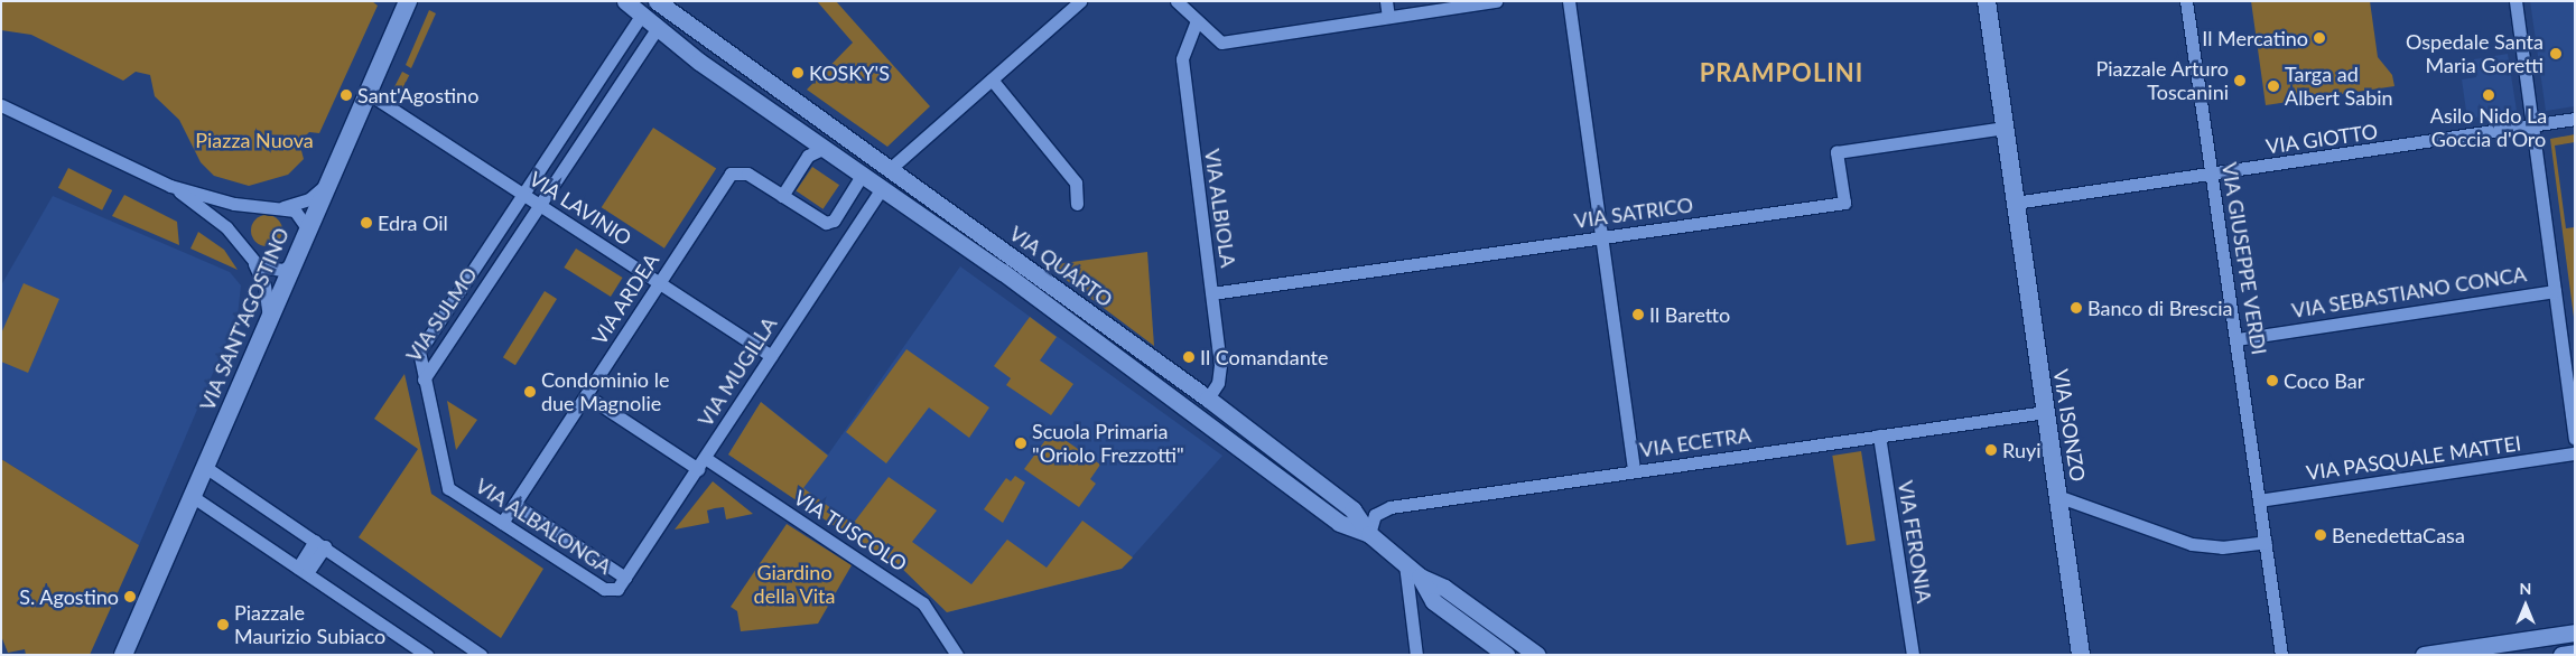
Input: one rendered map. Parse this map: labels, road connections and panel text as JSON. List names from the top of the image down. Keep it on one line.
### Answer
{"streets":{"main road":["VIA SANT'AGOSTINO","VIA ISONZO"],"street":["VIA GIOTTO","VIA LAVINIO","VIA ALBIOLA","VIA SATRICO","VIA GIUSEPPE VERDI","VIA QUARTO","VIA SEBASTIANO CONCA","VIA ARDEA","VIA SULMO","VIA MUGILLA","VIA ECETRA","VIA PASQUALE MATTEI","VIA ALBALONGA","VIA TUSCOLO","VIA FERONIA"]},"crossings":[["VIA GIOTTO","VIA GIUSEPPE VERDI"],["VIA GIOTTO","VIA ISONZO"],["VIA LAVINIO","VIA ARDEA"],["VIA LAVINIO","VIA SULMO"],["VIA LAVINIO","VIA SANT'AGOSTINO"],["VIA LAVINIO","VIA MUGILLA"],["VIA ALBIOLA","VIA SATRICO"],["VIA ALBIOLA","VIA QUARTO"],["VIA SATRICO","VIA ISONZO"],["VIA GIUSEPPE VERDI","VIA SEBASTIANO CONCA"],["VIA GIUSEPPE VERDI","VIA PASQUALE MATTEI"],["VIA QUARTO","VIA ARDEA"],["VIA QUARTO","VIA SULMO"],["VIA QUARTO","VIA MUGILLA"],["VIA QUARTO","VIA ECETRA"],["VIA ARDEA","VIA ALBALONGA"],["VIA ARDEA","VIA TUSCOLO"],["VIA SULMO","VIA ALBALONGA"],["VIA MUGILLA","VIA ALBALONGA"],["VIA MUGILLA","VIA TUSCOLO"],["VIA ISONZO","VIA ECETRA"],["VIA ECETRA","VIA FERONIA"]],"districts":["PRAMPOLINI"],"parks":["Piazza Nuova","Giardino della Vita"],"places":["Il Mercatino","Ospedale Santa Maria Goretti","KOSKY'S","Piazzale Arturo Toscanini","Targa ad Albert Sabin","Sant'Agostino","Asilo Nido La Goccia d'Oro","Edra Oil","Banco di Brescia","Il Baretto","Il Comandante","Coco Bar","Condominio le due Magnolie","Scuola Primaria \"Oriolo Frezzotti\"","Ruyi","BenedettaCasa","S. Agostino","Piazzale Maurizio Subiaco"],"north":"top"}
